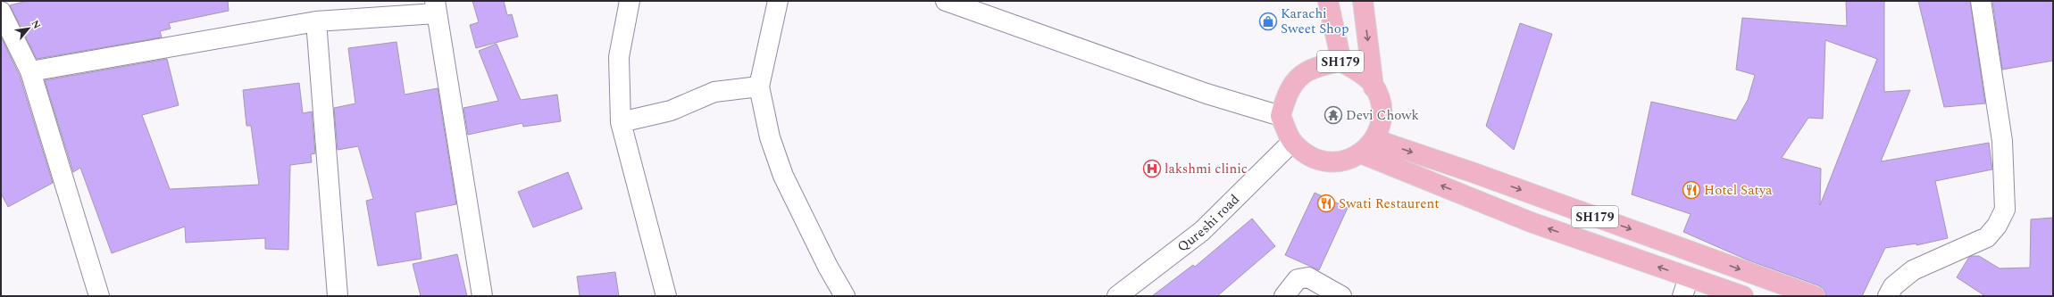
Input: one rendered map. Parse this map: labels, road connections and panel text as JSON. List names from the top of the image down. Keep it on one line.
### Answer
{"streets":{"main road":["SH179"],"street":["Qureshi road"]},"crossings":[["SH179","Qureshi road"]],"places":{"shop":["Karachi Sweet Shop"],"temple":["Devi Chowk"],"hospital":["lakshmi clinic"],"restaurant":["Hotel Satya","Swati Restaurent"]},"north":"top right"}
